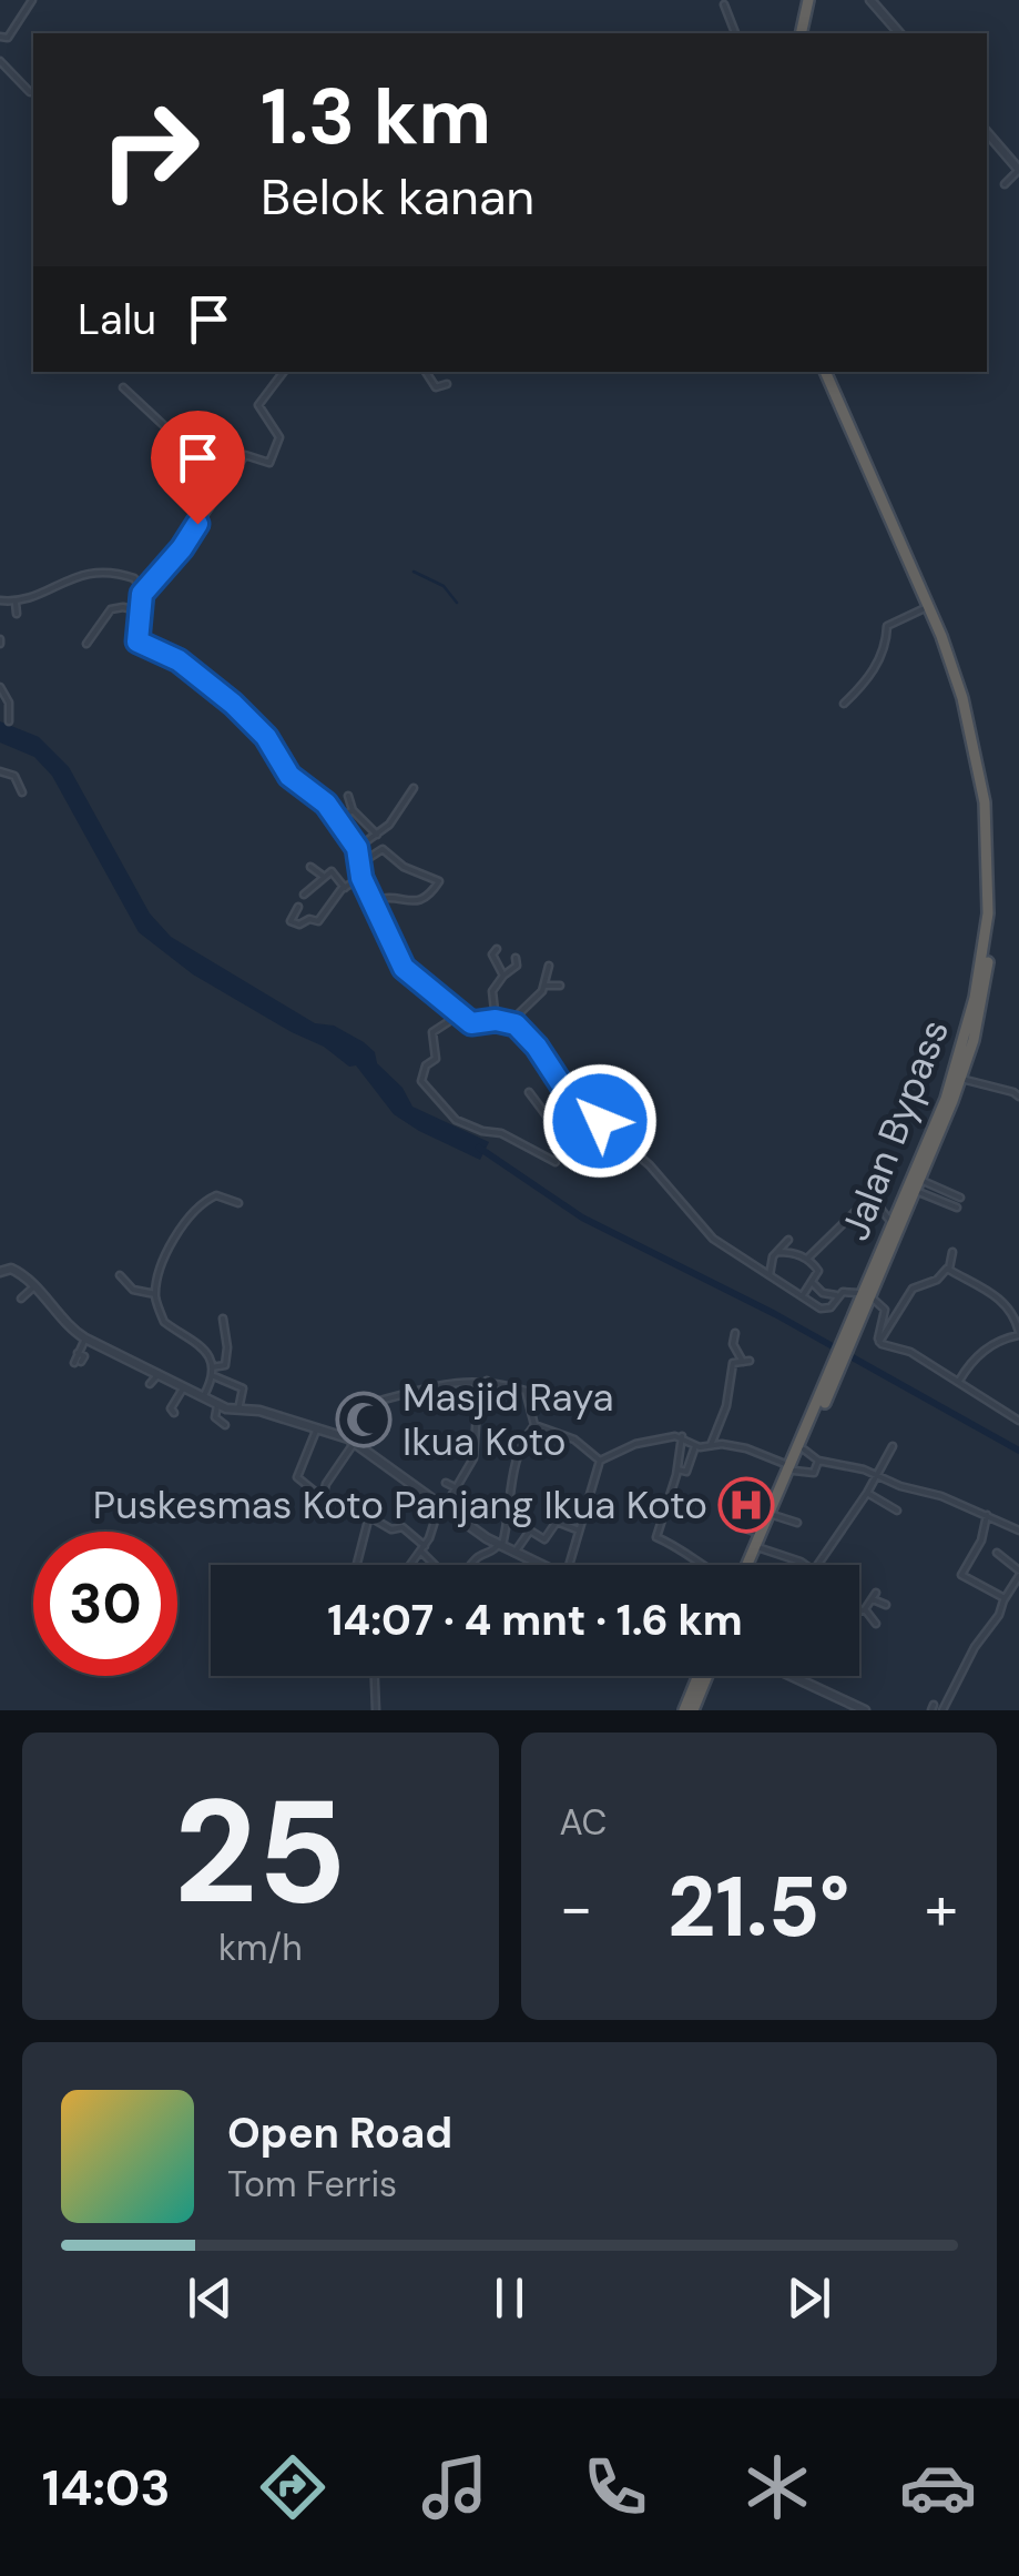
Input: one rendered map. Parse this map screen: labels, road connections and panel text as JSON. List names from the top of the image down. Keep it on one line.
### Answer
{"streets":{"highway":["Jalan Bypass"]},"places":{"mosque":["Masjid Raya Ikua Koto"],"hospital":["Puskesmas Koto Panjang Ikua Koto"]},"page":{"turn":["1.3 km","Belok kanan"],"then":"Lalu","limit":"30","trip":"14:07 · 4 mnt · 1.6 km","tile":[["25","km/h"],"AC"],"heat":["−","21.5°","+"],"song":["Open Road","Tom Ferris"],"tabs":"14:03"}}
